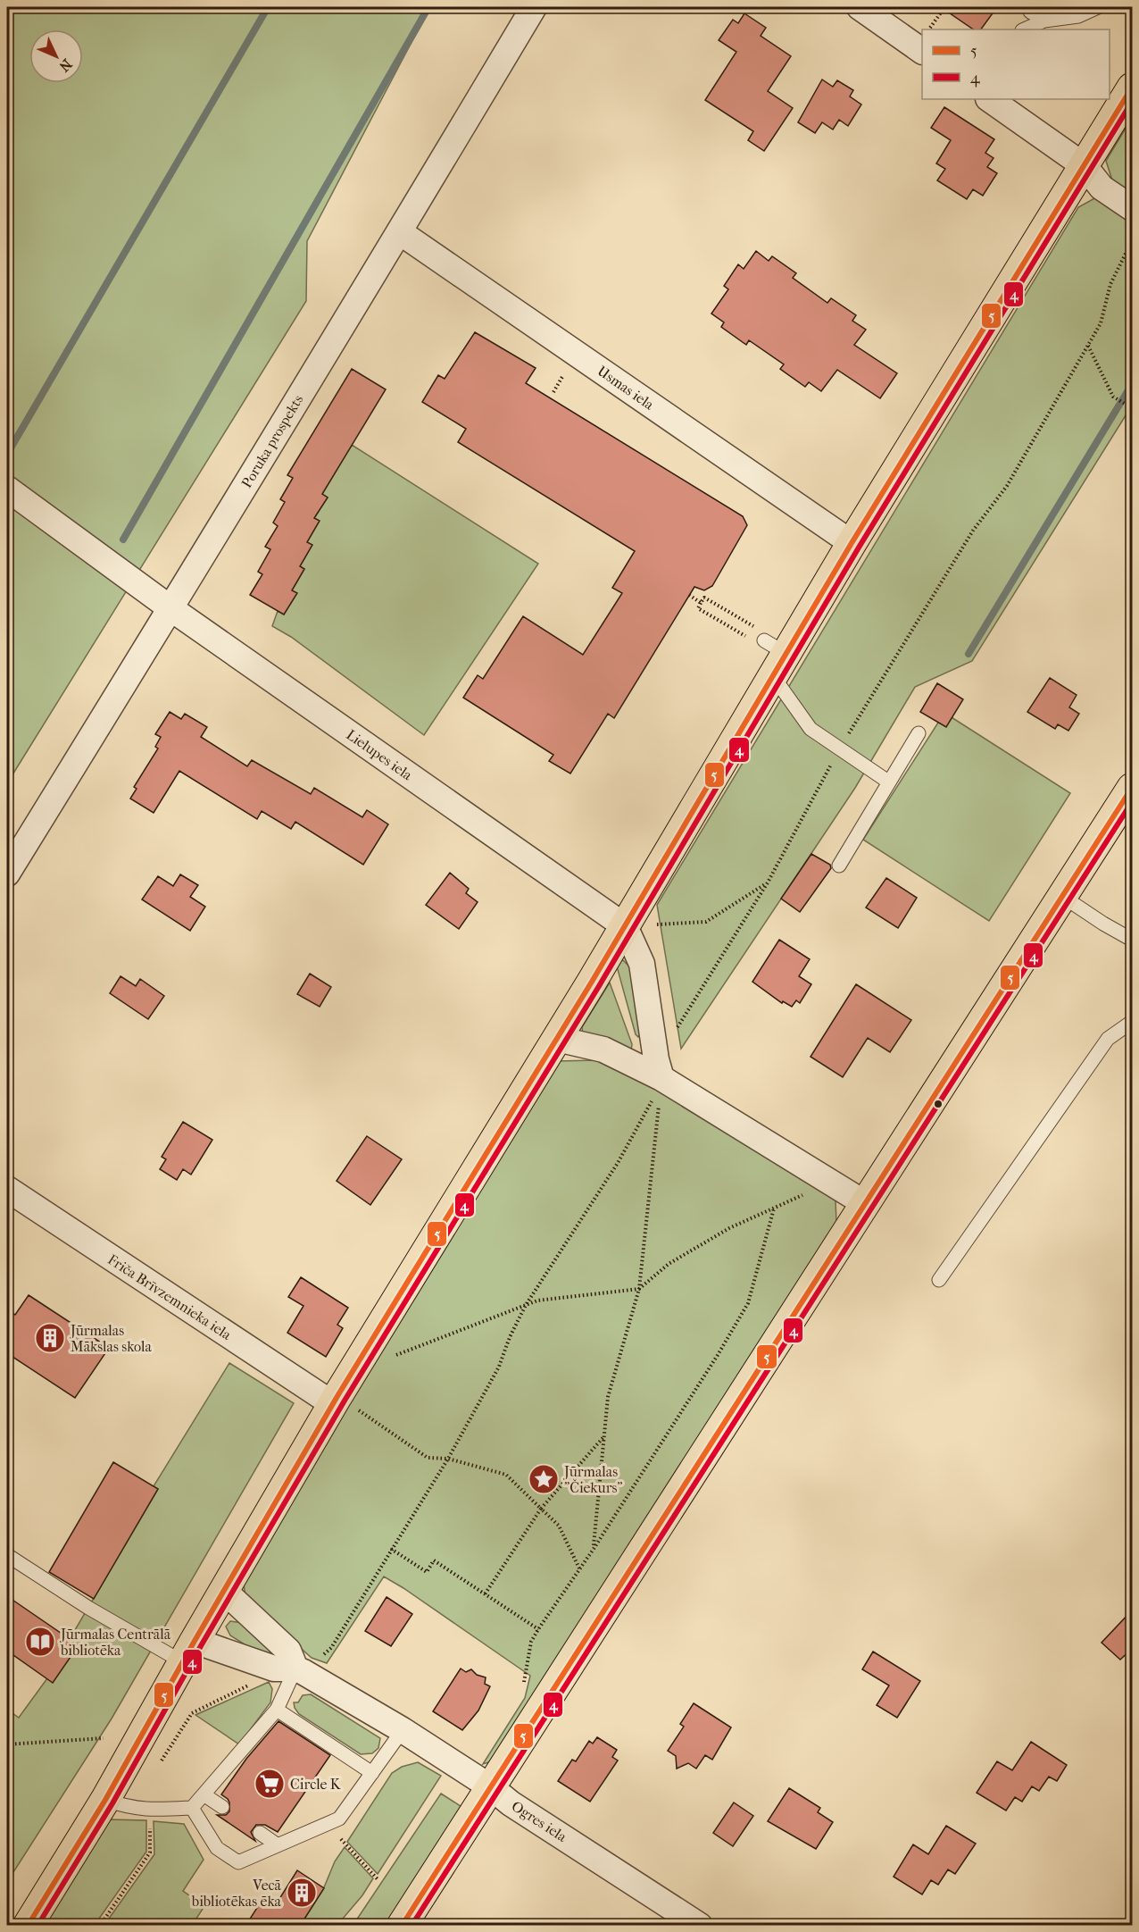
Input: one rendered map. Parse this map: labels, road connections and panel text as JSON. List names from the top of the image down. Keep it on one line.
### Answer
{"streets":{"street":["Usmas iela","Poruka prospekts","Lielupes iela","Friča Brīvzemnieka iela","Ogres iela"]},"crossings":[["Usmas iela","Poruka prospekts"],["Poruka prospekts","Lielupes iela"]],"places":{"building":["Jūrmalas Mākslas skola","Vecā bibliotēkas ēka"],"place":["Jūrmalas \"Čiekurs\""],"library":["Jūrmalas Centrālā bibliotēka"],"supermarket":["Circle K"]},"lines":["transit line 5","transit line 4"],"legend":["5","4"],"north":"bottom right"}
